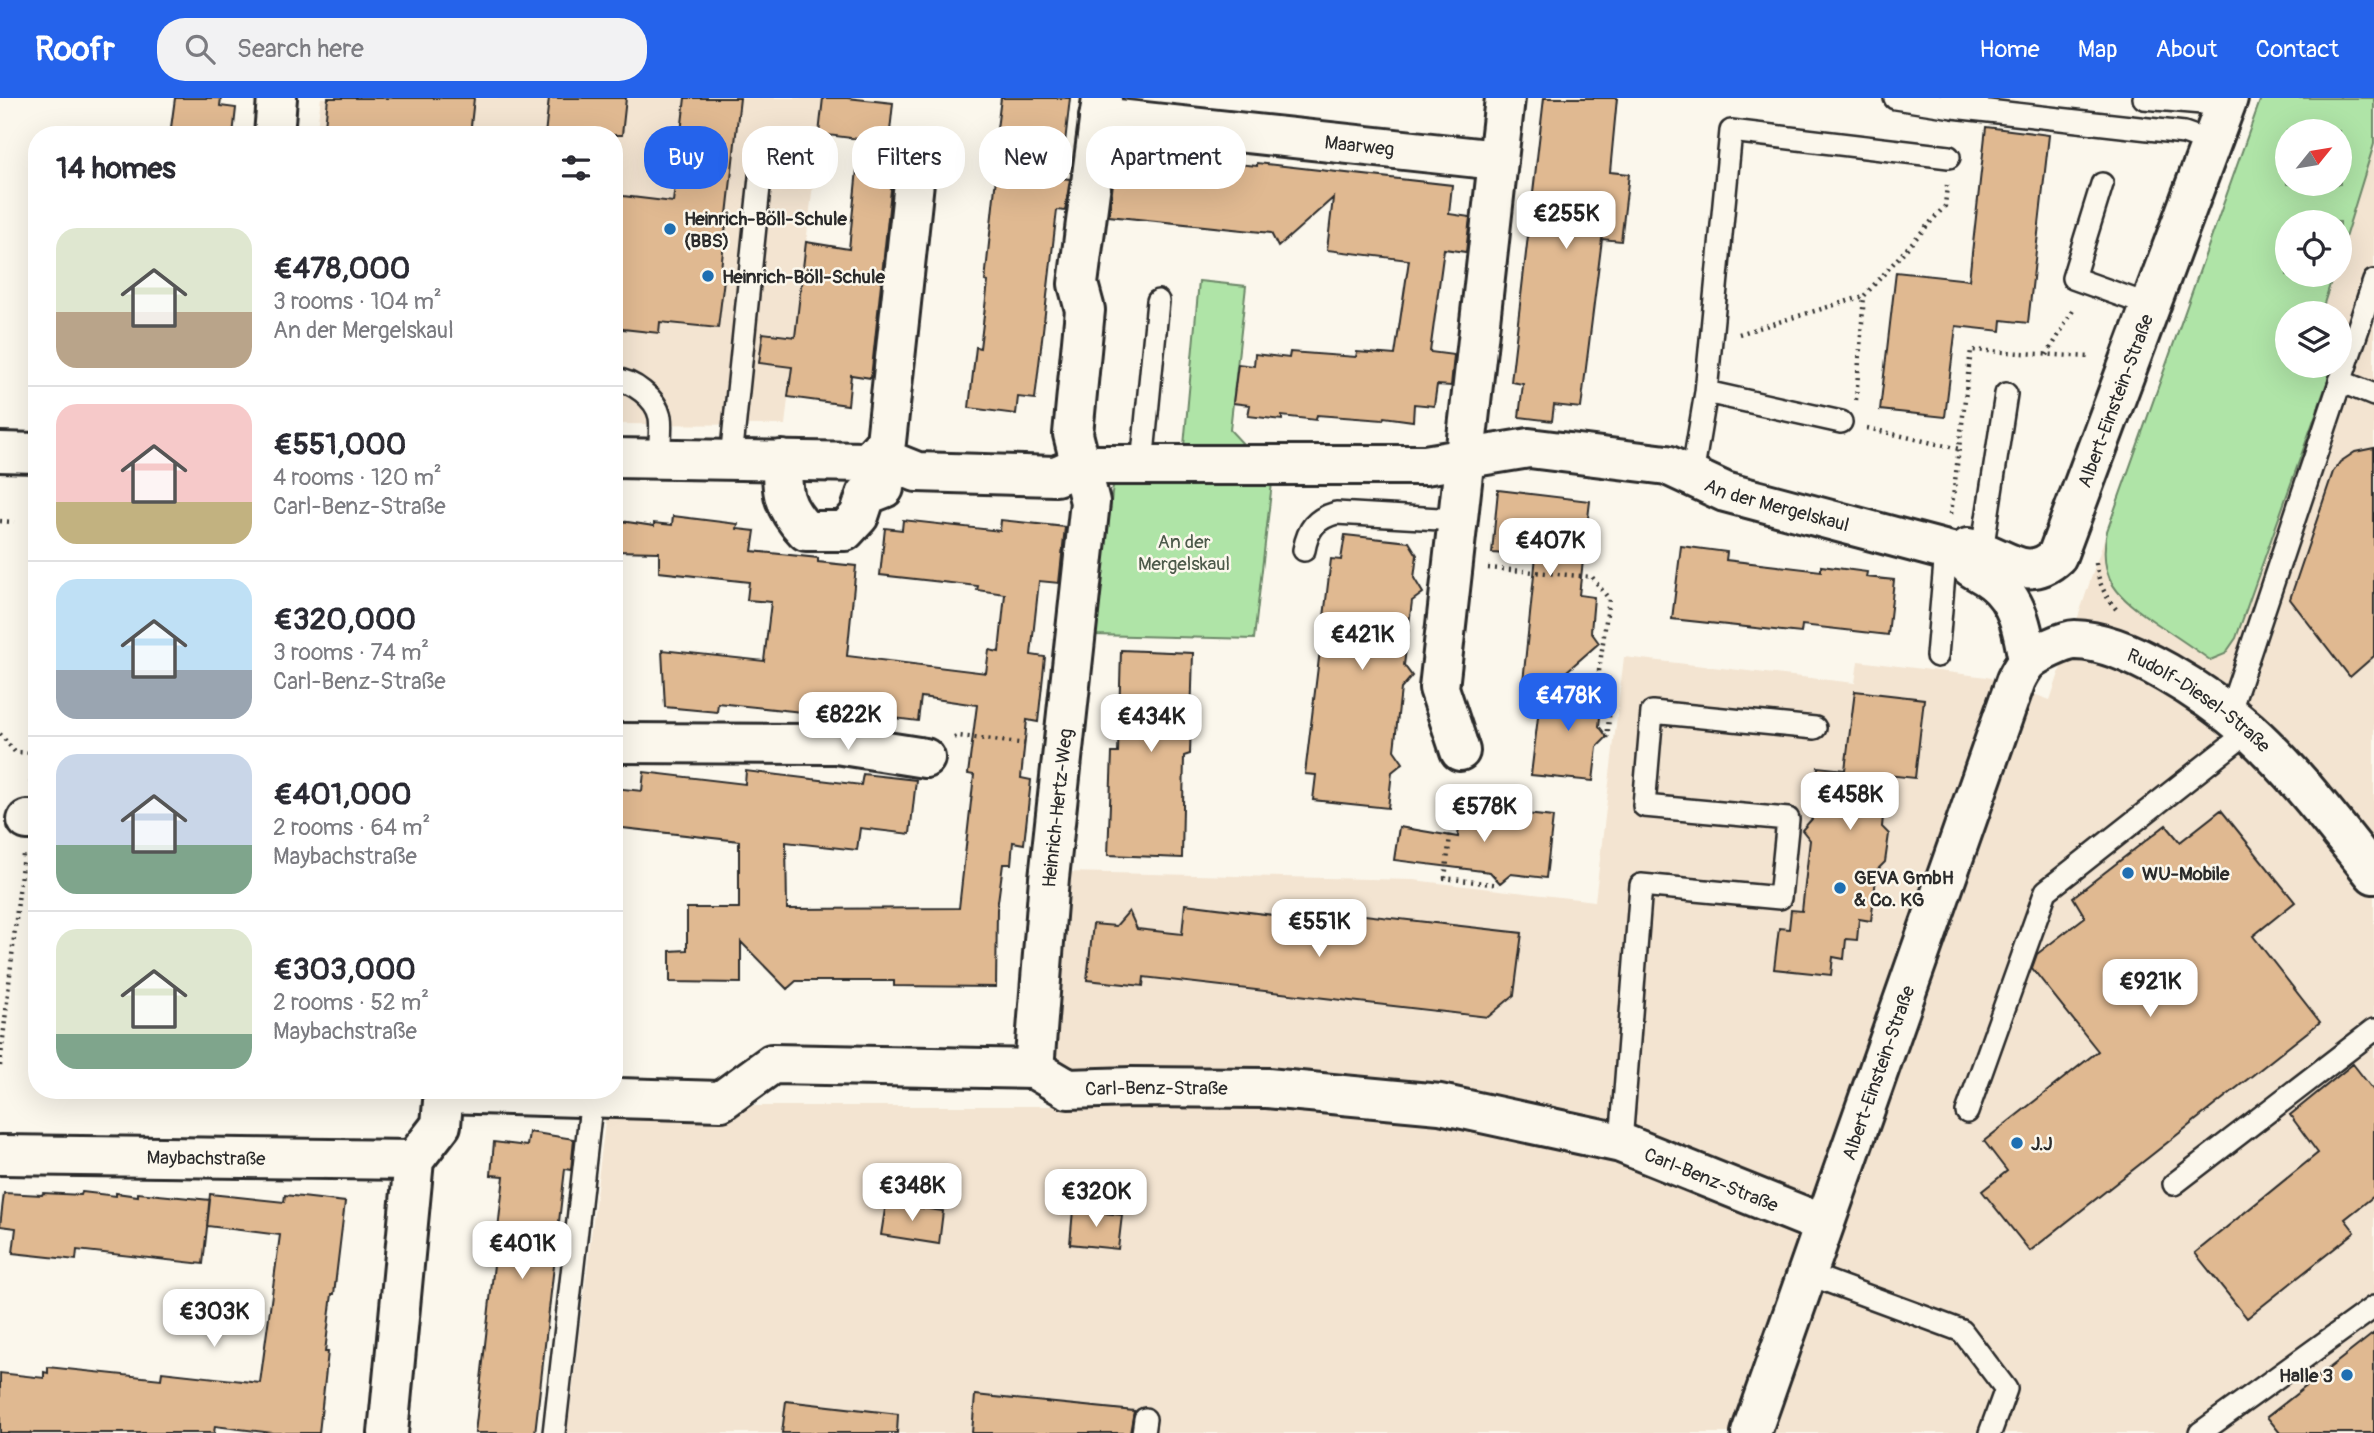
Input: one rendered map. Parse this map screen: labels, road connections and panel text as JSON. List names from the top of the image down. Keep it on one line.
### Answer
{"streets":{"street":["Maarweg","Albert-Einstein-Straße","An der Mergelskaul","Rudolf-Diesel-Straße","Heinrich-Hertz-Weg","Carl-Benz-Straße","Maybachstraße"]},"crossings":[["Maarweg","An der Mergelskaul"],["Maarweg","Heinrich-Hertz-Weg"],["Albert-Einstein-Straße","An der Mergelskaul"],["Albert-Einstein-Straße","Rudolf-Diesel-Straße"],["Albert-Einstein-Straße","Carl-Benz-Straße"],["An der Mergelskaul","Rudolf-Diesel-Straße"],["An der Mergelskaul","Heinrich-Hertz-Weg"],["Heinrich-Hertz-Weg","Carl-Benz-Straße"]],"parks":["An der Mergelskaul"],"places":["Heinrich-Böll-Schule (BBS)","Heinrich-Böll-Schule","WU-Mobile","GEVA GmbH & Co. KG","J.J","Halle 3"],"north":"top right","page":{"header":"Roofr","search":"Search here","nav":["Home","Map","About","Contact"],"chip":["Buy","Rent","Filters","New","Apartment"],"heading":"14 homes","price":["€255K","€407K","€421K","€478K","€822K","€434K","€458K","€578K","€551K","€921K","€348K","€320K","€401K","€303K"],"list":[{"name":"€478,000","note":"3 rooms · 104 m² · An der Mergelskaul"},{"name":"€551,000","note":"4 rooms · 120 m² · Carl-Benz-Straße"},{"name":"€320,000","note":"3 rooms · 74 m² · Carl-Benz-Straße"},{"name":"€401,000","note":"2 rooms · 64 m² · Maybachstraße"},{"name":"€303,000","note":"2 rooms · 52 m² · Maybachstraße"}]}}
